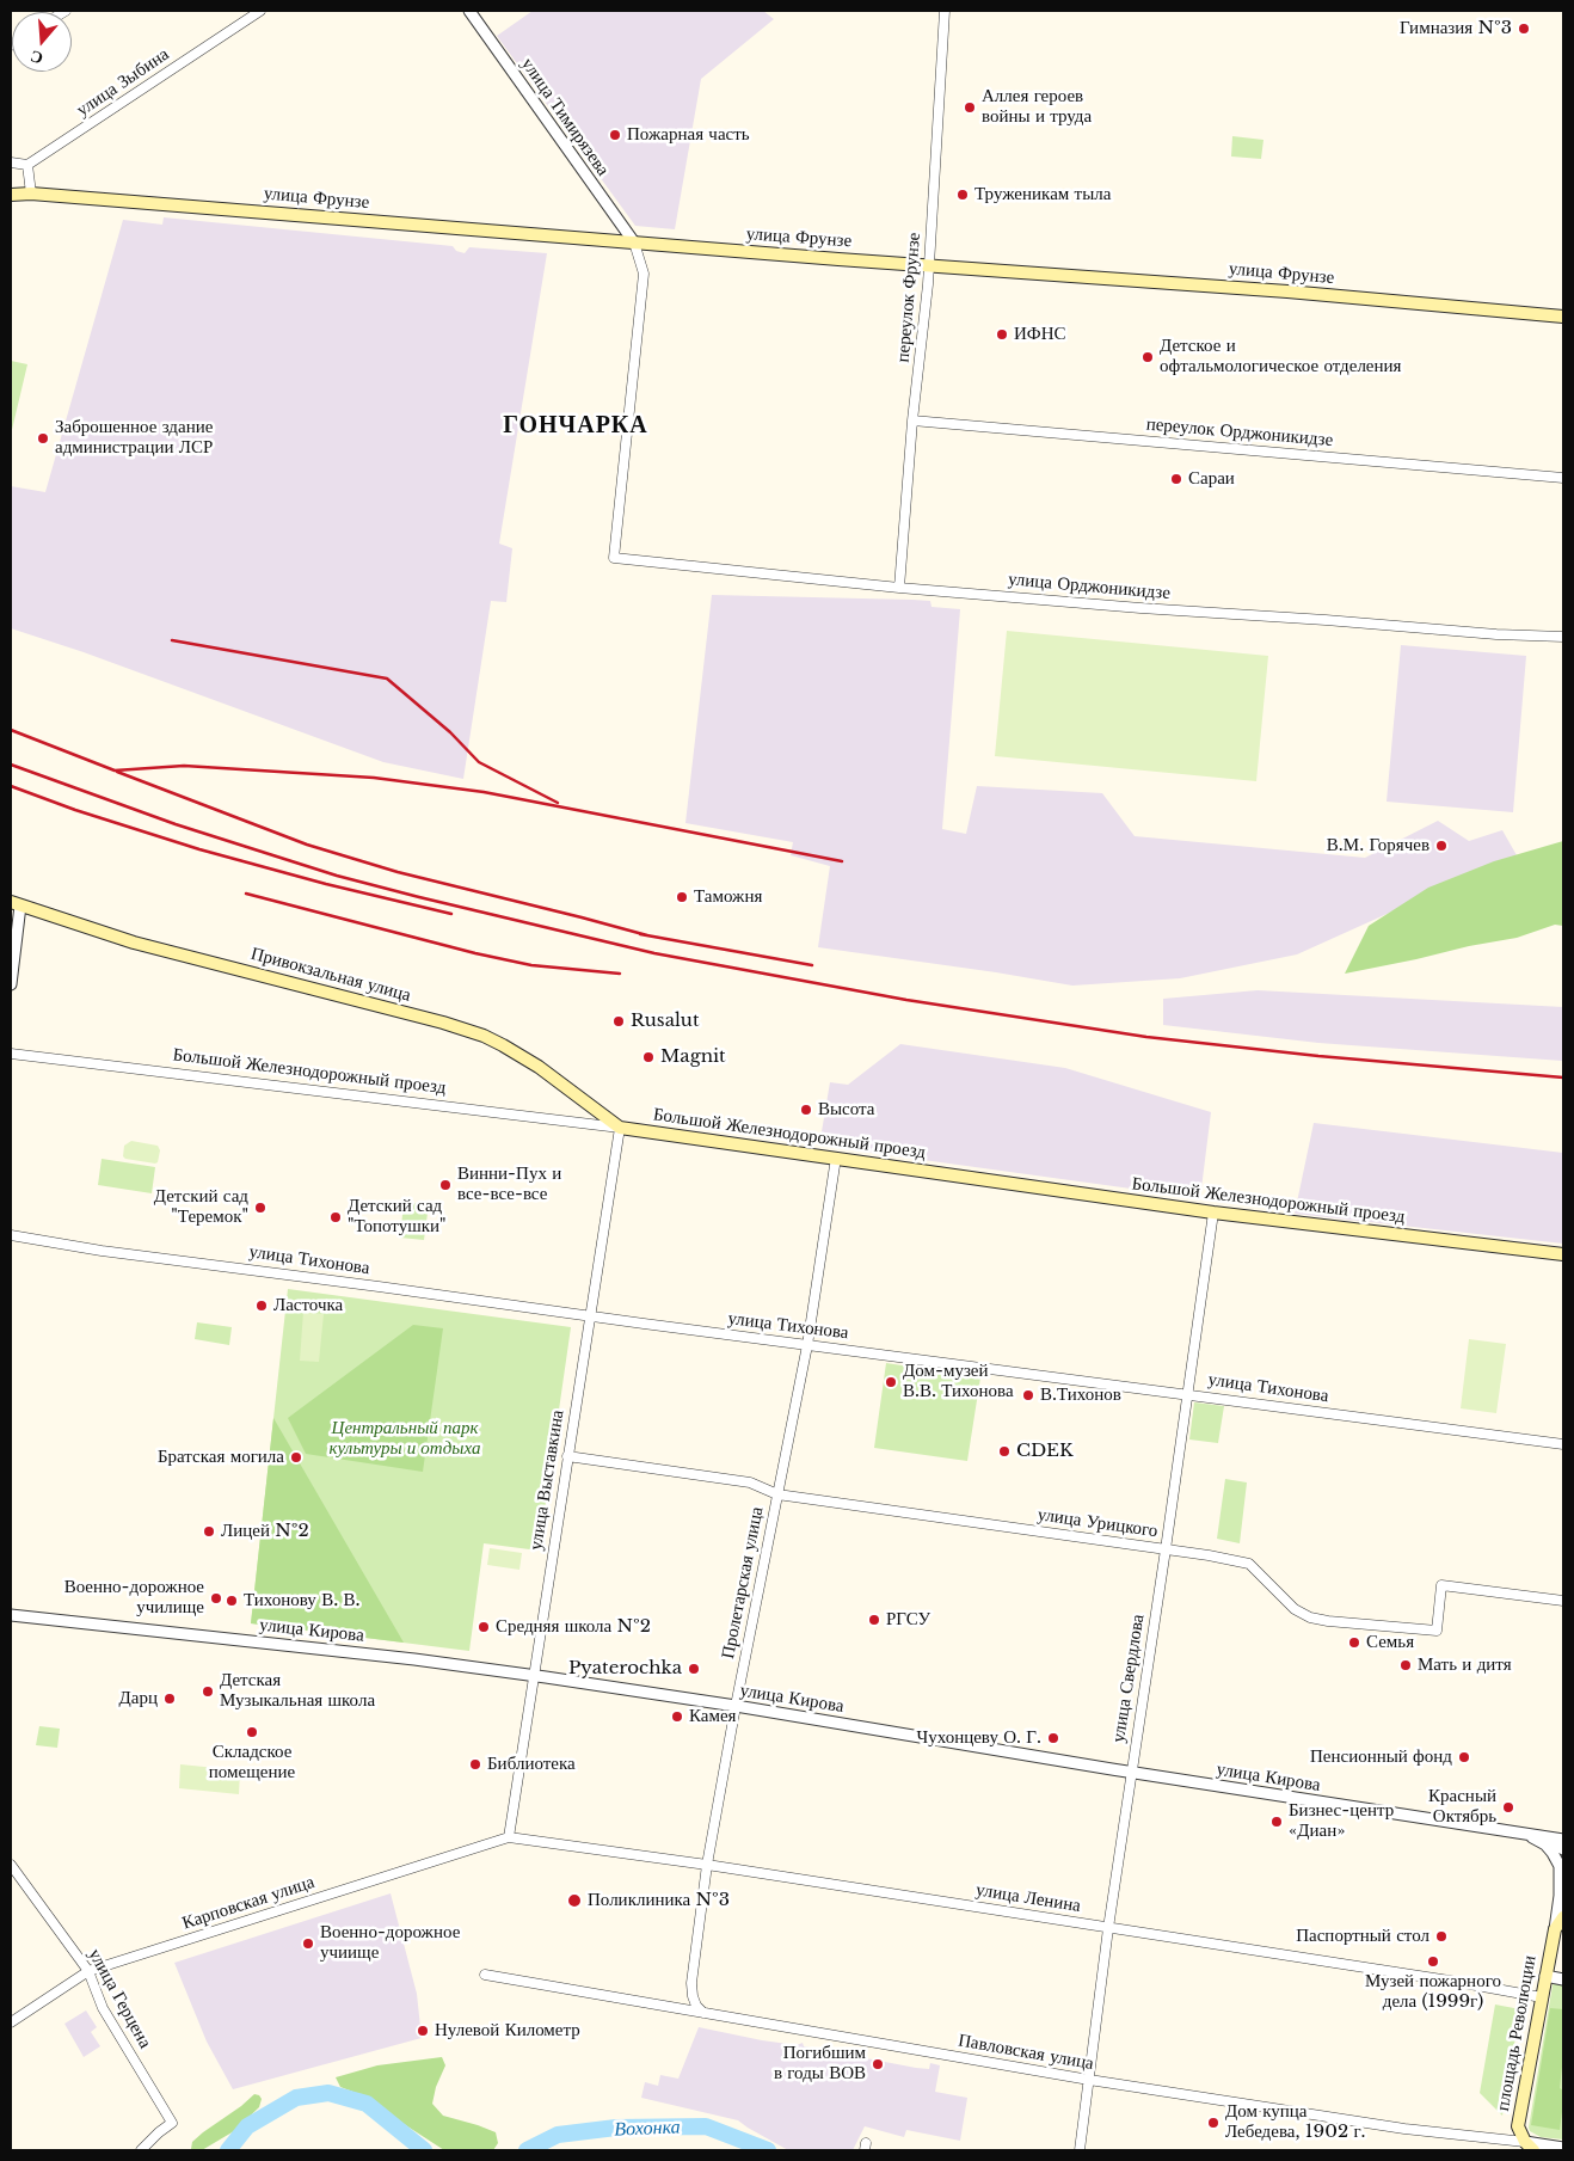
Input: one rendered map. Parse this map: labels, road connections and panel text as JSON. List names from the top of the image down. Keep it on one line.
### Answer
{"streets":{"main road":["улица Фрунзе","Привокзальная улица","Большой Железнодорожный проезд","площадь Революции"],"street":["улица Зыбина","улица Тимирязева","переулок Фрунзе","переулок Орджоникидзе","улица Орджоникидзе","улица Тихонова","улица Выставкина","улица Урицкого","Пролетарская улица","улица Кирова","улица Свердлова","улица Ленина","Карповская улица","улица Герцена","Павловская улица"]},"crossings":[["улица Тимирязева","улица Фрунзе"],["улица Тимирязева","улица Орджоникидзе"],["улица Фрунзе","переулок Фрунзе"],["улица Фрунзе","улица Орджоникидзе"],["переулок Фрунзе","переулок Орджоникидзе"],["переулок Фрунзе","улица Орджоникидзе"],["Привокзальная улица","Большой Железнодорожный проезд"],["Привокзальная улица","улица Выставкина"],["Большой Железнодорожный проезд","улица Выставкина"],["Большой Железнодорожный проезд","Пролетарская улица"],["Большой Железнодорожный проезд","улица Свердлова"],["улица Тихонова","улица Выставкина"],["улица Тихонова","Пролетарская улица"],["улица Тихонова","улица Свердлова"],["улица Выставкина","улица Урицкого"],["улица Выставкина","улица Кирова"],["улица Выставкина","улица Ленина"],["улица Выставкина","Карповская улица"],["улица Урицкого","Пролетарская улица"],["улица Урицкого","улица Свердлова"],["Пролетарская улица","улица Кирова"],["Пролетарская улица","улица Ленина"],["Пролетарская улица","Павловская улица"],["улица Кирова","улица Свердлова"],["улица Кирова","площадь Революции"],["улица Свердлова","улица Ленина"],["улица Свердлова","Павловская улица"],["улица Ленина","Карповская улица"],["улица Ленина","площадь Революции"],["Карповская улица","улица Герцена"],["площадь Революции","Павловская улица"]],"districts":["ГОНЧАРКА"],"water":["Вохонка"],"parks":["Центральный парк культуры и отдыха"],"places":["Гимназия №3","Аллея героев войны и труда","Пожарная часть","Труженикам тыла","ИФНС","Детское и офтальмологическое отделения","Заброшенное здание администрации ЛСР","Сараи","В.М. Горячев","Таможня","Rusalut","Magnit","Высота","Винни-Пух и все-все-все","Детский сад \"Теремок\"","Детский сад \"Топотушки\"","Ласточка","Дом-музей В.В. Тихонова","В.Тихонов","CDEK","Братская могила","Лицей №2","Военно-дорожное училище","Тихонову В. В.","РГСУ","Средняя школа №2","Семья","Мать и дитя","Pyaterochka","Детская Музыкальная школа","Дарц","Камея","Складское помещение","Чухонцеву О. Г.","Пенсионный фонд","Библиотека","Красный Октябрь","Бизнес-центр «Диан»","Поликлиника №3","Паспортный стол","Военно-дорожное учиище","Музей пожарного дела (1999г)","Нулевой Километр","Погибшим в годы ВОВ","Дом купца Лебедева, 1902 г."],"north":"bottom"}
